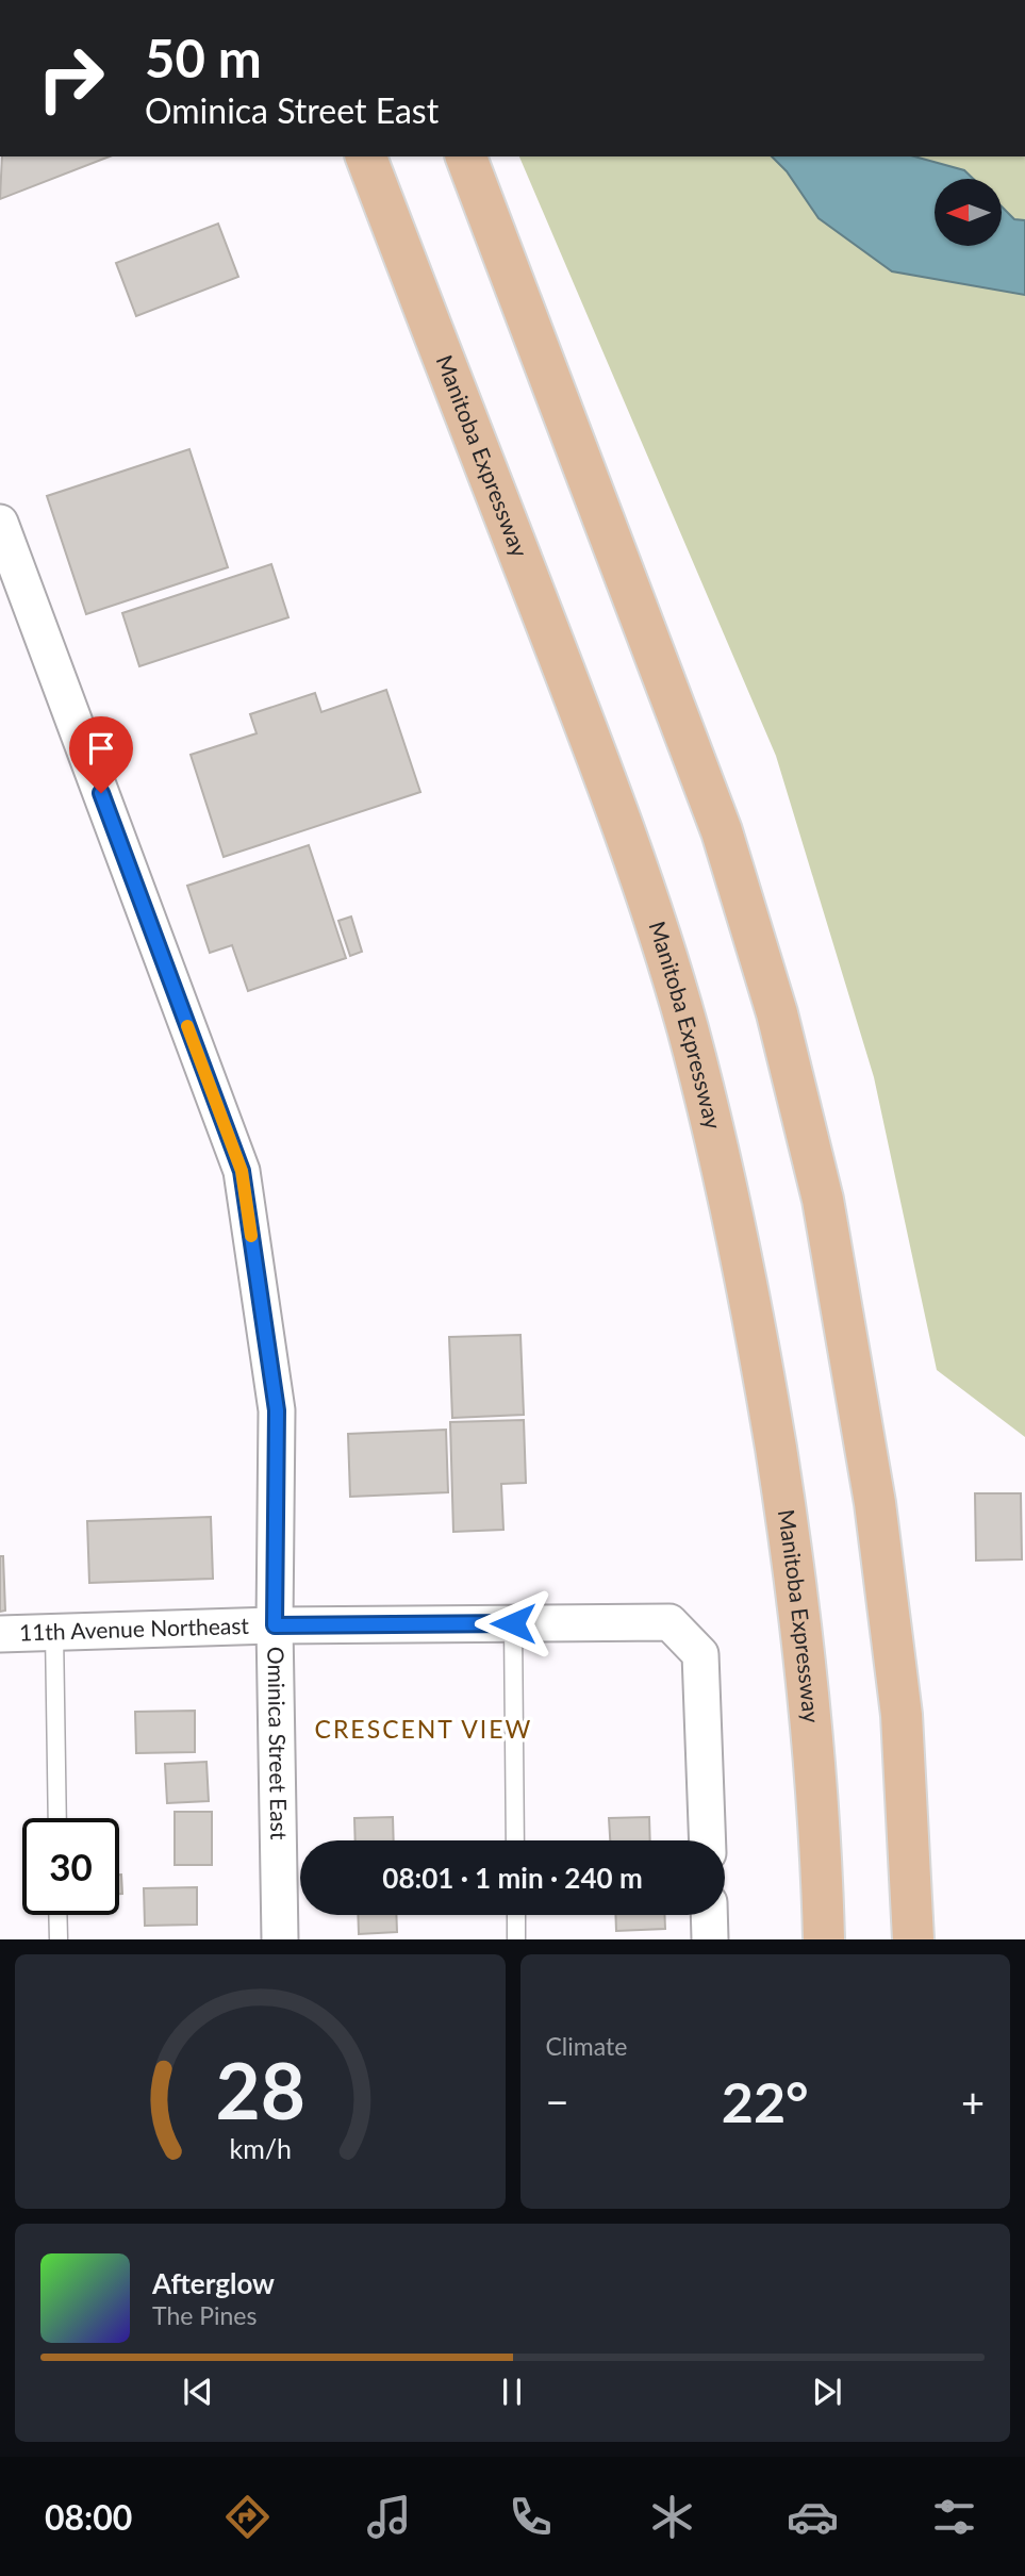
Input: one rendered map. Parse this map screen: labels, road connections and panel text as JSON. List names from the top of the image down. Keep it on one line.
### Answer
{"streets":{"main road":["Manitoba Expressway"],"street":["11th Avenue Northeast","Ominica Street East"]},"crossings":[["11th Avenue Northeast","Ominica Street East"]],"districts":["CRESCENT VIEW"],"north":"left","page":{"turn":["50 m","Ominica Street East"],"limit":"30","trip":"08:01 · 1 min · 240 m","tile":"Climate","heat":["−","22°","+"],"song":["Afterglow","The Pines"],"tabs":"08:00","gauge":["28","km/h"]}}
